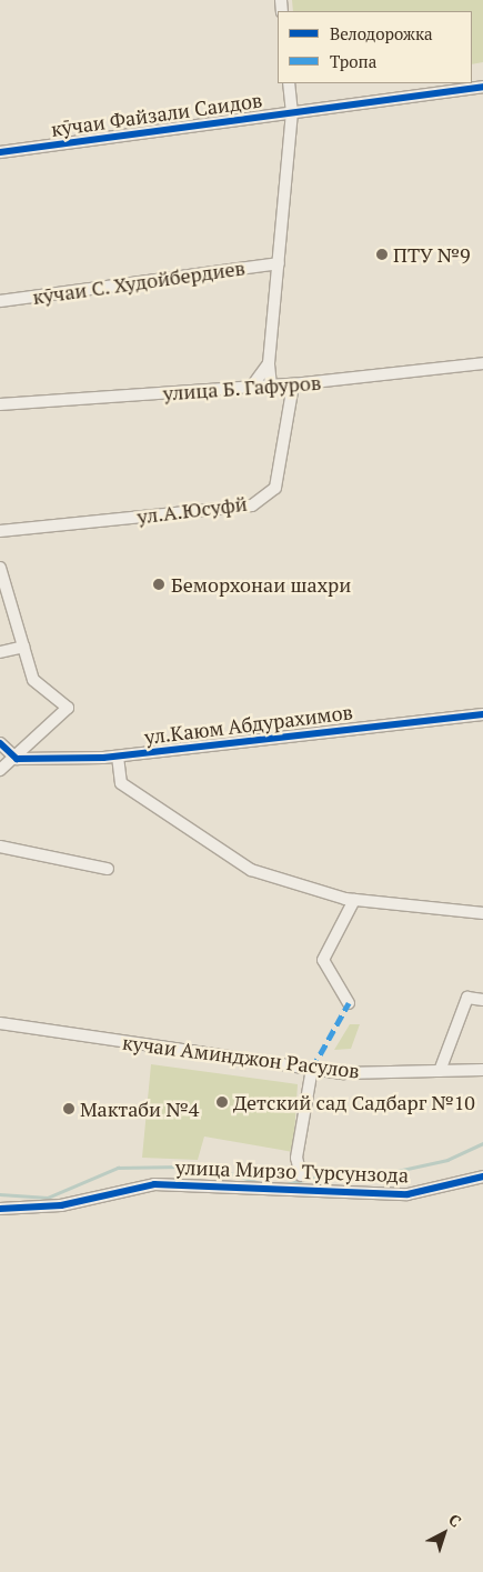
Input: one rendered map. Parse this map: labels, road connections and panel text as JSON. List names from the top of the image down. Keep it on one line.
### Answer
{"streets":{"street":["кӯчаи Файзали Саидов","кӯчаи С. Худойбердиев","улица Б. Гафуров","ул.А.Юсуфй","ул.Каюм Абдурахимов","кучаи Аминджон Расулов","улица Мирзо Турсунзода"]},"crossings":[["улица Б. Гафуров","ул.А.Юсуфй"]],"places":["ПТУ №9","Беморхонаи шахри","Детский сад Садбарг №10","Мактаби №4"],"legend":["Велодорожка","Тропа"],"north":"top right"}
